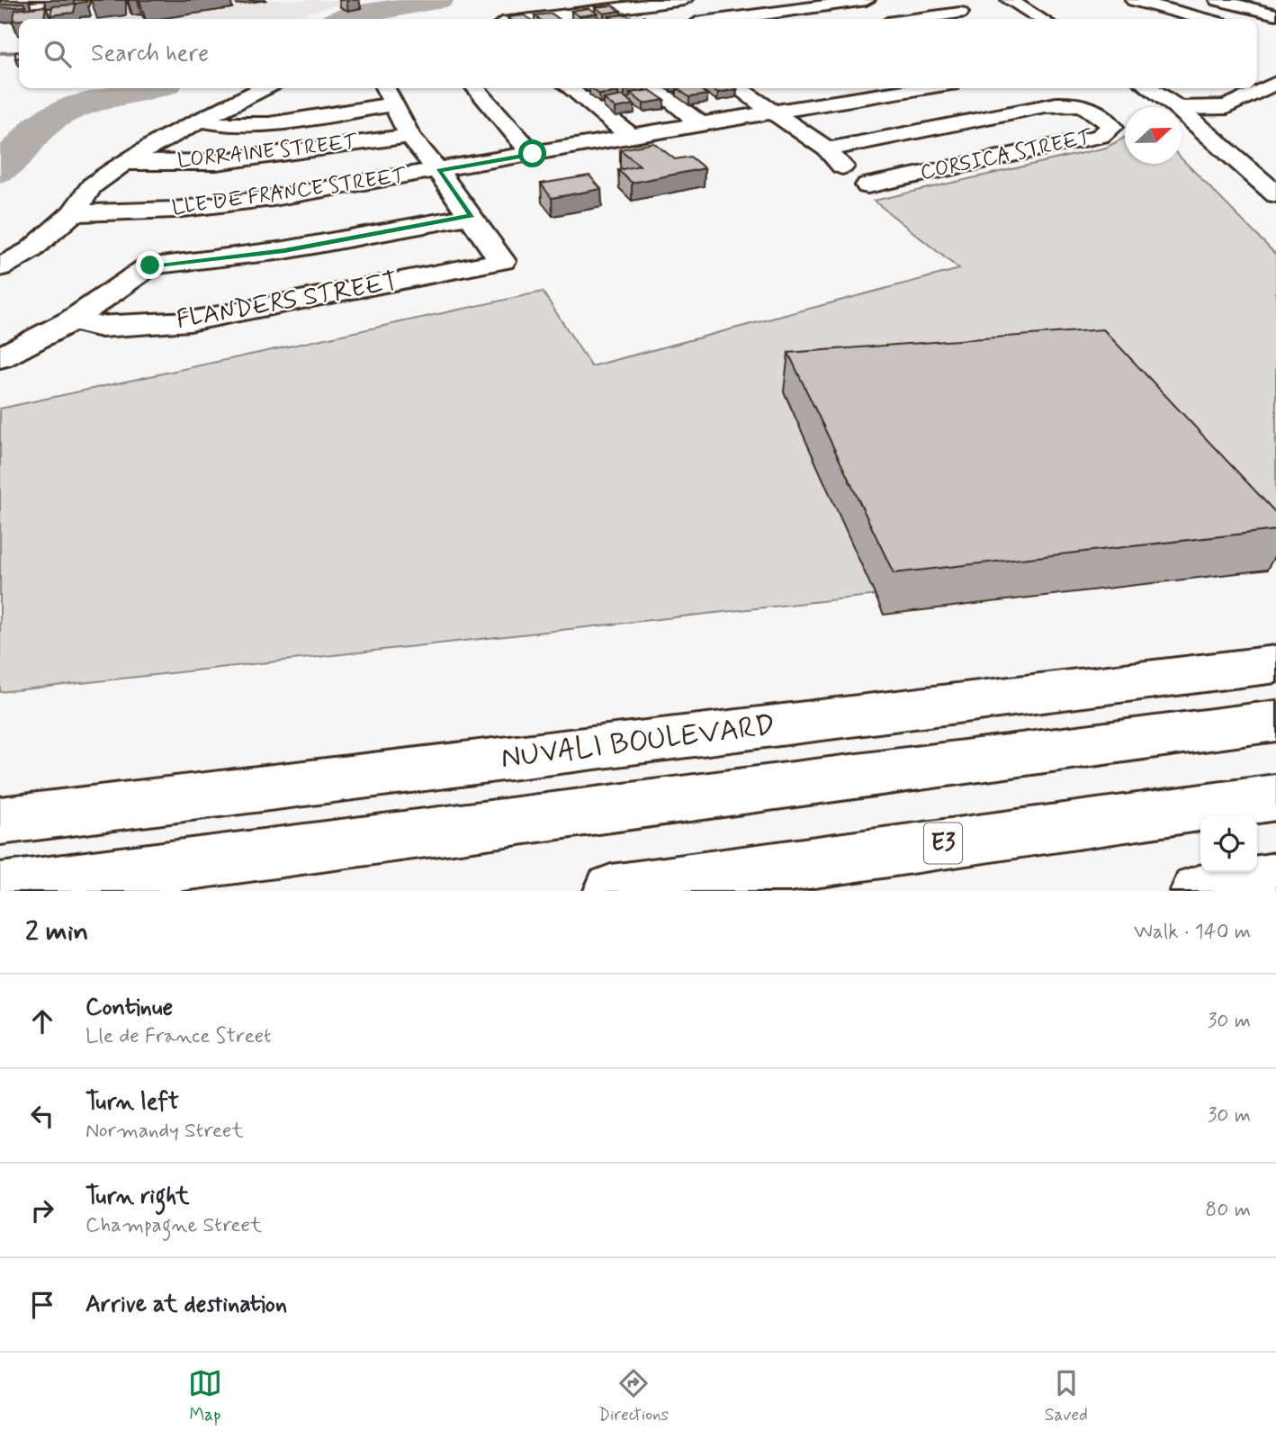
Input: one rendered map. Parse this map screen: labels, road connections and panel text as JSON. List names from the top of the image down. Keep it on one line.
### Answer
{"streets":{"main road":["LORRAINE STREET","CORSICA STREET","LLE DE FRANCE STREET","FLANDERS STREET","NUVALI BOULEVARD","E3"]},"north":"right","page":{"search":"Search here","heading":["2 min","Walk · 140 m"],"list":[["Continue","Lle de France Street","30 m"],["Turn left","Normandy Street","30 m"],["Turn right","Champagne Street","80 m"],"Arrive at destination"],"nav":["Map","Directions","Saved"]}}
